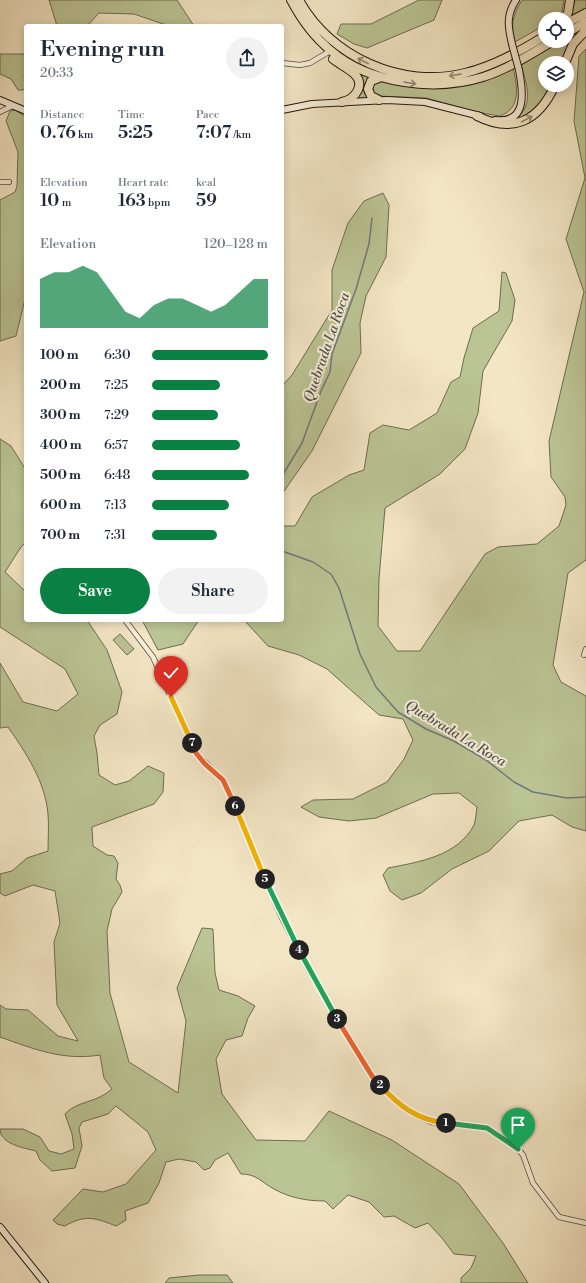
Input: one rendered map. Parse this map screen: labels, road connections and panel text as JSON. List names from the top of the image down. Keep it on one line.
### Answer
{"water":["Quebrada La Roca"],"page":{"heading":["Evening run","20:33"],"stats":[["Distance","0.76 km"],["Time","5:25"],["Pace","7:07 /km"],["Elevation","10 m"],["Heart rate","163 bpm"],["kcal","59"]],"chart":["Elevation","120–128 m"],"list":[{"name":"100 m","note":"6:30"},{"name":"200 m","note":"7:25"},{"name":"300 m","note":"7:29"},{"name":"400 m","note":"6:57"},{"name":"500 m","note":"6:48"},{"name":"600 m","note":"7:13"},{"name":"700 m","note":"7:31"}],"buttons":["Save","Share"],"pins":["7","6","5","4","3","2","1"]}}
